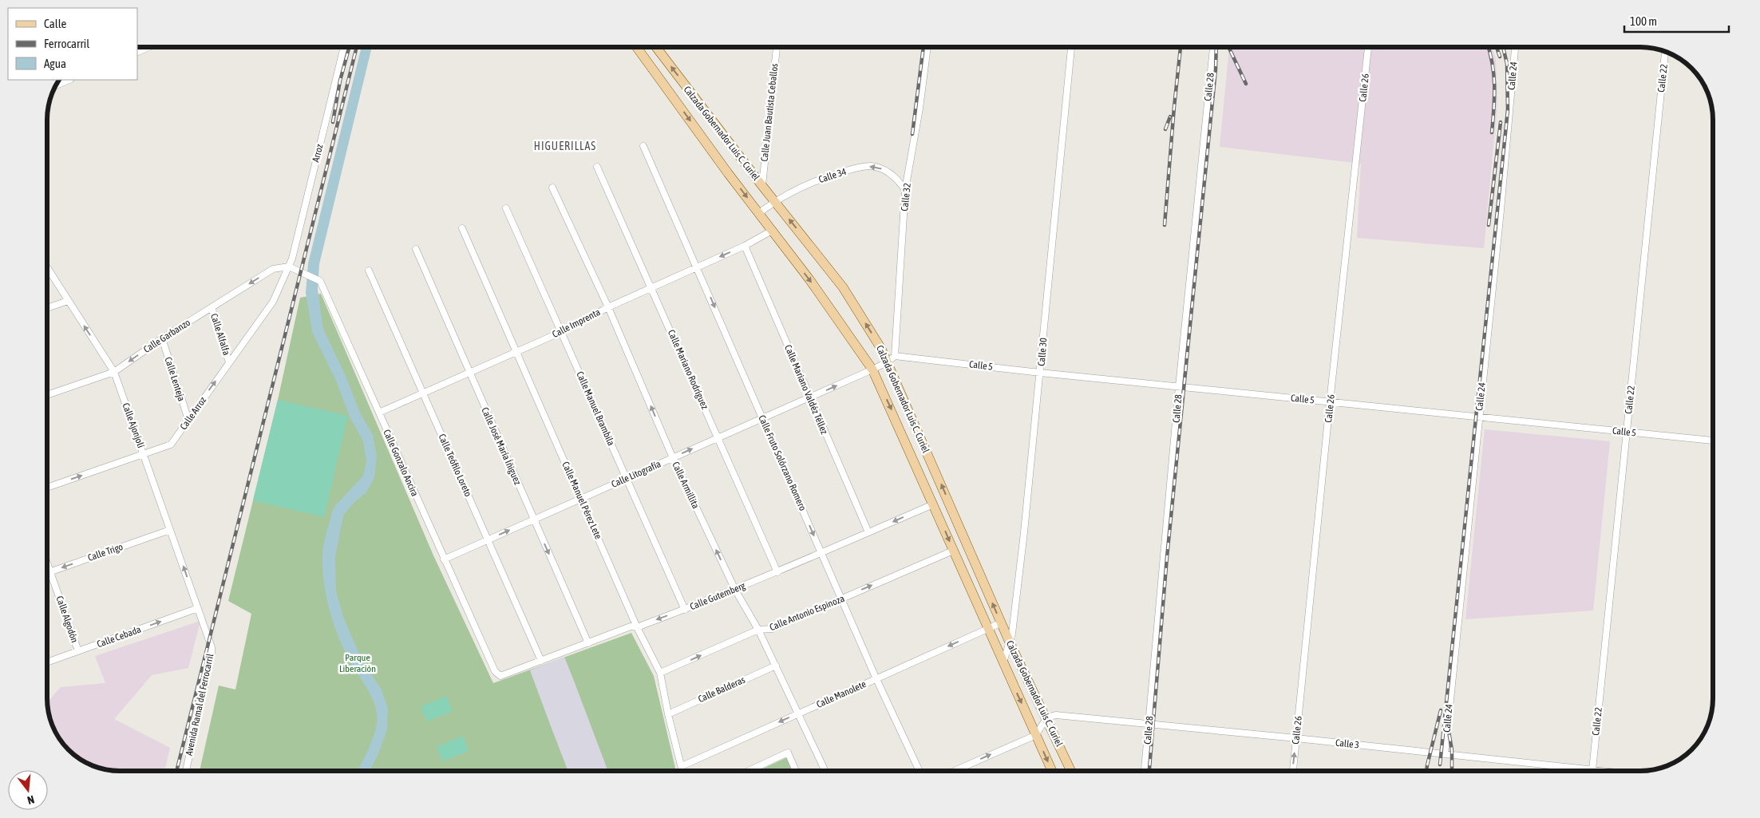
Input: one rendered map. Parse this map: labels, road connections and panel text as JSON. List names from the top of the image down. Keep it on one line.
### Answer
{"streets":{"main road":["Calzada Gobernador Luis C. Curiel"],"street":["Calle 24","Calle 22","Calle 28","Calle 26","Calle Juan Bautista Ceballos","Arroz","Calle 34","Calle 32","Calle Imprenta","Calle Alfalfa","Calle Garbanzo","Calle 30","Calle 5","Calle Mariano Rodríguez","Calle Lenteja","Calle Mariano Valdéz Téllez","Calle Manuel Brambila","Calle Arroz","Calle Ajonjolí","Calle José María Íñiguez","Calle Gonzalo Ancira","Calle Fruto Solórzano Romero","Calle Teófilo Loreto","Calle Litografía","Calle Armillita","Calle Manuel Pérez Lete","Calle Trigo","Calle Gutemberg","Calle Antonio Espinoza","Calle Algodón","Calle Cebada","Calle Balderas","Calle Manolete","Avenida Ramal del Ferrocarril","Calle 3"]},"crossings":[["Calle 24","Calle 5"],["Calle 24","Calle 3"],["Calle 22","Calle 5"],["Calle 22","Calle 3"],["Calle 28","Calle 5"],["Calle 28","Calle 3"],["Calle 26","Calle 5"],["Calle 26","Calle 3"],["Calle Juan Bautista Ceballos","Calzada Gobernador Luis C. Curiel"],["Calzada Gobernador Luis C. Curiel","Calle 34"],["Calzada Gobernador Luis C. Curiel","Calle 32"],["Calzada Gobernador Luis C. Curiel","Calle Imprenta"],["Calzada Gobernador Luis C. Curiel","Calle 30"],["Calzada Gobernador Luis C. Curiel","Calle 5"],["Calzada Gobernador Luis C. Curiel","Calle Litografía"],["Calzada Gobernador Luis C. Curiel","Calle Gutemberg"],["Calzada Gobernador Luis C. Curiel","Calle Antonio Espinoza"],["Calzada Gobernador Luis C. Curiel","Calle Manolete"],["Calzada Gobernador Luis C. Curiel","Calle 3"],["Arroz","Calle Garbanzo"],["Arroz","Calle Arroz"],["Arroz","Calle Gonzalo Ancira"],["Calle 34","Calle 32"],["Calle 32","Calle 5"],["Calle 32","Calle Litografía"],["Calle Imprenta","Calle Mariano Rodríguez"],["Calle Imprenta","Calle Mariano Valdéz Téllez"],["Calle Imprenta","Calle Manuel Brambila"],["Calle Imprenta","Calle José María Íñiguez"],["Calle Imprenta","Calle Gonzalo Ancira"],["Calle Imprenta","Calle Fruto Solórzano Romero"],["Calle Imprenta","Calle Teófilo Loreto"],["Calle Imprenta","Calle Armillita"],["Calle Imprenta","Calle Manuel Pérez Lete"],["Calle Alfalfa","Calle Garbanzo"],["Calle Alfalfa","Calle Arroz"],["Calle Garbanzo","Calle Lenteja"],["Calle Garbanzo","Calle Arroz"],["Calle Garbanzo","Calle Ajonjolí"],["Calle Garbanzo","Calle Gonzalo Ancira"],["Calle 30","Calle 5"],["Calle 5","Calle Litografía"],["Calle Mariano Rodríguez","Calle Litografía"],["Calle Mariano Rodríguez","Calle Gutemberg"],["Calle Lenteja","Calle Arroz"],["Calle Mariano Valdéz Téllez","Calle Litografía"],["Calle Mariano Valdéz Téllez","Calle Gutemberg"],["Calle Manuel Brambila","Calle Litografía"],["Calle Manuel Brambila","Calle Gutemberg"],["Calle Arroz","Calle Ajonjolí"],["Calle Arroz","Calle Gonzalo Ancira"],["Calle Ajonjolí","Calle Trigo"],["Calle Ajonjolí","Calle Cebada"],["Calle Ajonjolí","Avenida Ramal del Ferrocarril"],["Calle José María Íñiguez","Calle Litografía"],["Calle José María Íñiguez","Calle Gutemberg"],["Calle Gonzalo Ancira","Calle Litografía"],["Calle Gonzalo Ancira","Calle Gutemberg"],["Calle Fruto Solórzano Romero","Calle Litografía"],["Calle Fruto Solórzano Romero","Calle Gutemberg"],["Calle Fruto Solórzano Romero","Calle Antonio Espinoza"],["Calle Fruto Solórzano Romero","Calle Manolete"],["Calle Teófilo Loreto","Calle Litografía"],["Calle Teófilo Loreto","Calle Gutemberg"],["Calle Litografía","Calle Armillita"],["Calle Litografía","Calle Manuel Pérez Lete"],["Calle Armillita","Calle Gutemberg"],["Calle Armillita","Calle Antonio Espinoza"],["Calle Armillita","Calle Balderas"],["Calle Armillita","Calle Manolete"],["Calle Manuel Pérez Lete","Calle Gutemberg"],["Calle Manuel Pérez Lete","Calle Antonio Espinoza"],["Calle Manuel Pérez Lete","Calle Balderas"],["Calle Manuel Pérez Lete","Calle Manolete"],["Calle Trigo","Calle Algodón"],["Calle Algodón","Calle Cebada"],["Calle Cebada","Avenida Ramal del Ferrocarril"]],"one_way":["Calle 34","Calle Garbanzo","Calle Arroz","Calle Ajonjolí","Calle Fruto Solórzano Romero","Calle Armillita","Calle Trigo","Calle Antonio Espinoza","Calle Cebada","Calle Manolete"],"districts":["HIGUERILLAS"],"parks":["Parque Liberación"],"legend":["Calle","Ferrocarril","Agua"],"scale_bar":"100 m","north":"bottom"}
